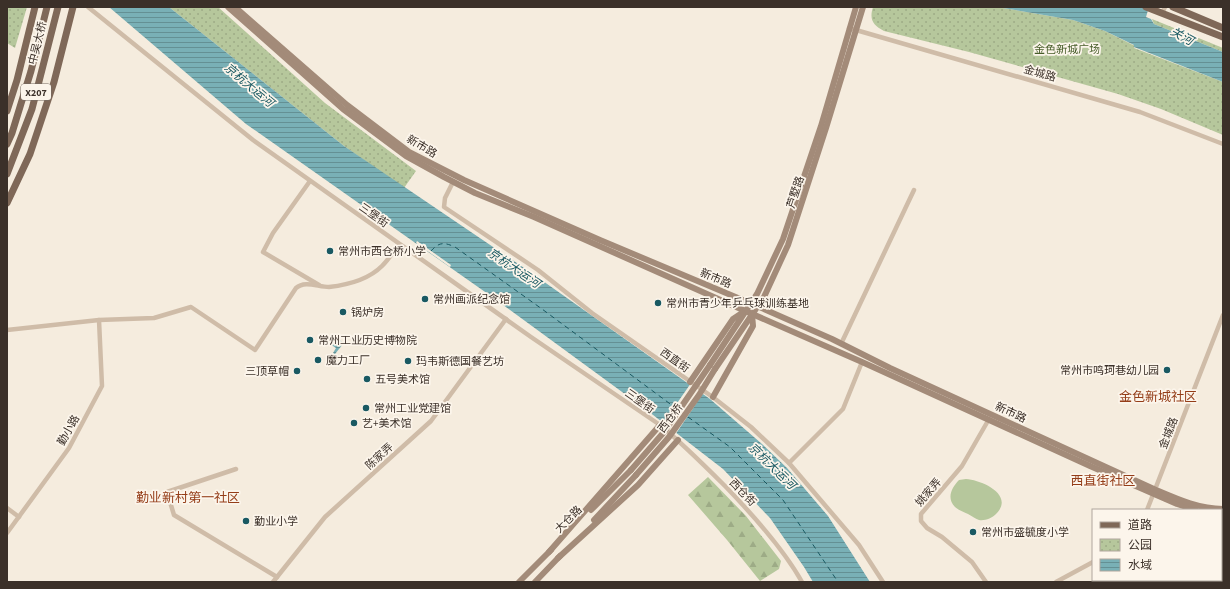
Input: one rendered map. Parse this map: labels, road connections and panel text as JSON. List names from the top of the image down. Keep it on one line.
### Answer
{"streets":{"main road":["中吴大桥","X207"],"street":["金城路","新市路","芦墅路","三堡街","西直街","西仓桥","勤小路","陈家弄","西仓街","姚家弄","大仓路"]},"crossings":[["金城路","新市路"],["金城路","芦墅路"],["新市路","芦墅路"],["新市路","西直街"],["新市路","姚家弄"],["芦墅路","西仓桥"],["三堡街","陈家弄"],["三堡街","西仓街"],["西仓桥","大仓路"]],"districts":["金色新城社区","西直街社区","勤业新村第一社区"],"water":["关河","京杭大运河"],"parks":["金色新城广场"],"places":["常州市西仓桥小学","常州画派纪念馆","常州市青少年乒乓球训练基地","锅炉房","常州工业历史博物院","魔力工厂","玛韦斯德国餐艺坊","常州市鸣珂巷幼儿园","三顶草帽","五号美术馆","常州工业党建馆","艺+美术馆","勤业小学","常州市盛毓度小学"],"legend":["道路","公园","水域"]}
